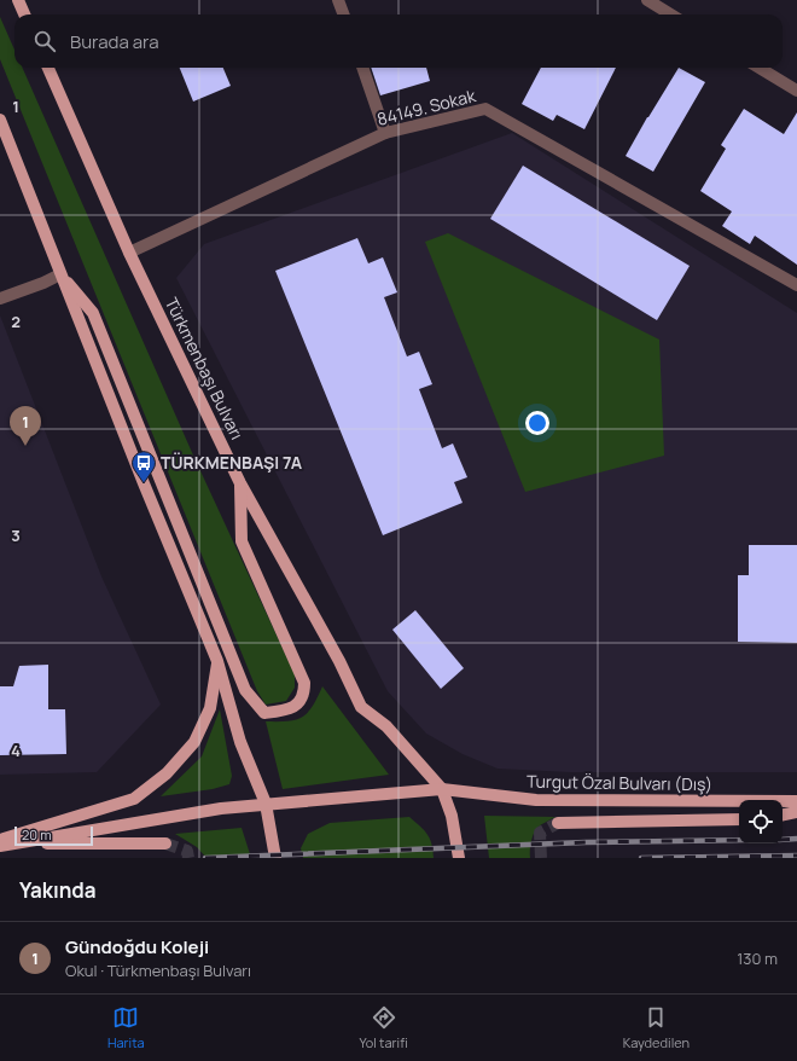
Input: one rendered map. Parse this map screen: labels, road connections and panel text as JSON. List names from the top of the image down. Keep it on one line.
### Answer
{"streets":{"main road":["Türkmenbaşı Bulvarı","Turgut Özal Bulvarı (Dış)"],"street":["84149. Sokak"]},"crossings":[["84149. Sokak","Türkmenbaşı Bulvarı"],["Türkmenbaşı Bulvarı","Turgut Özal Bulvarı (Dış)"]],"places":{"bus stop":["TÜRKMENBAŞI 7A"]},"scale_bar":"20 m","page":{"search":"Burada ara","pins":"1","scale":"20 m","heading":"Yakında","list":[{"mark":"1","name":"Gündoğdu Koleji","note":"Okul · Türkmenbaşı Bulvarı","value":"130 m"}],"nav":["Harita","Yol tarifi","Kaydedilen"]},"grid":{"rows":["1","2","3","4"]}}
